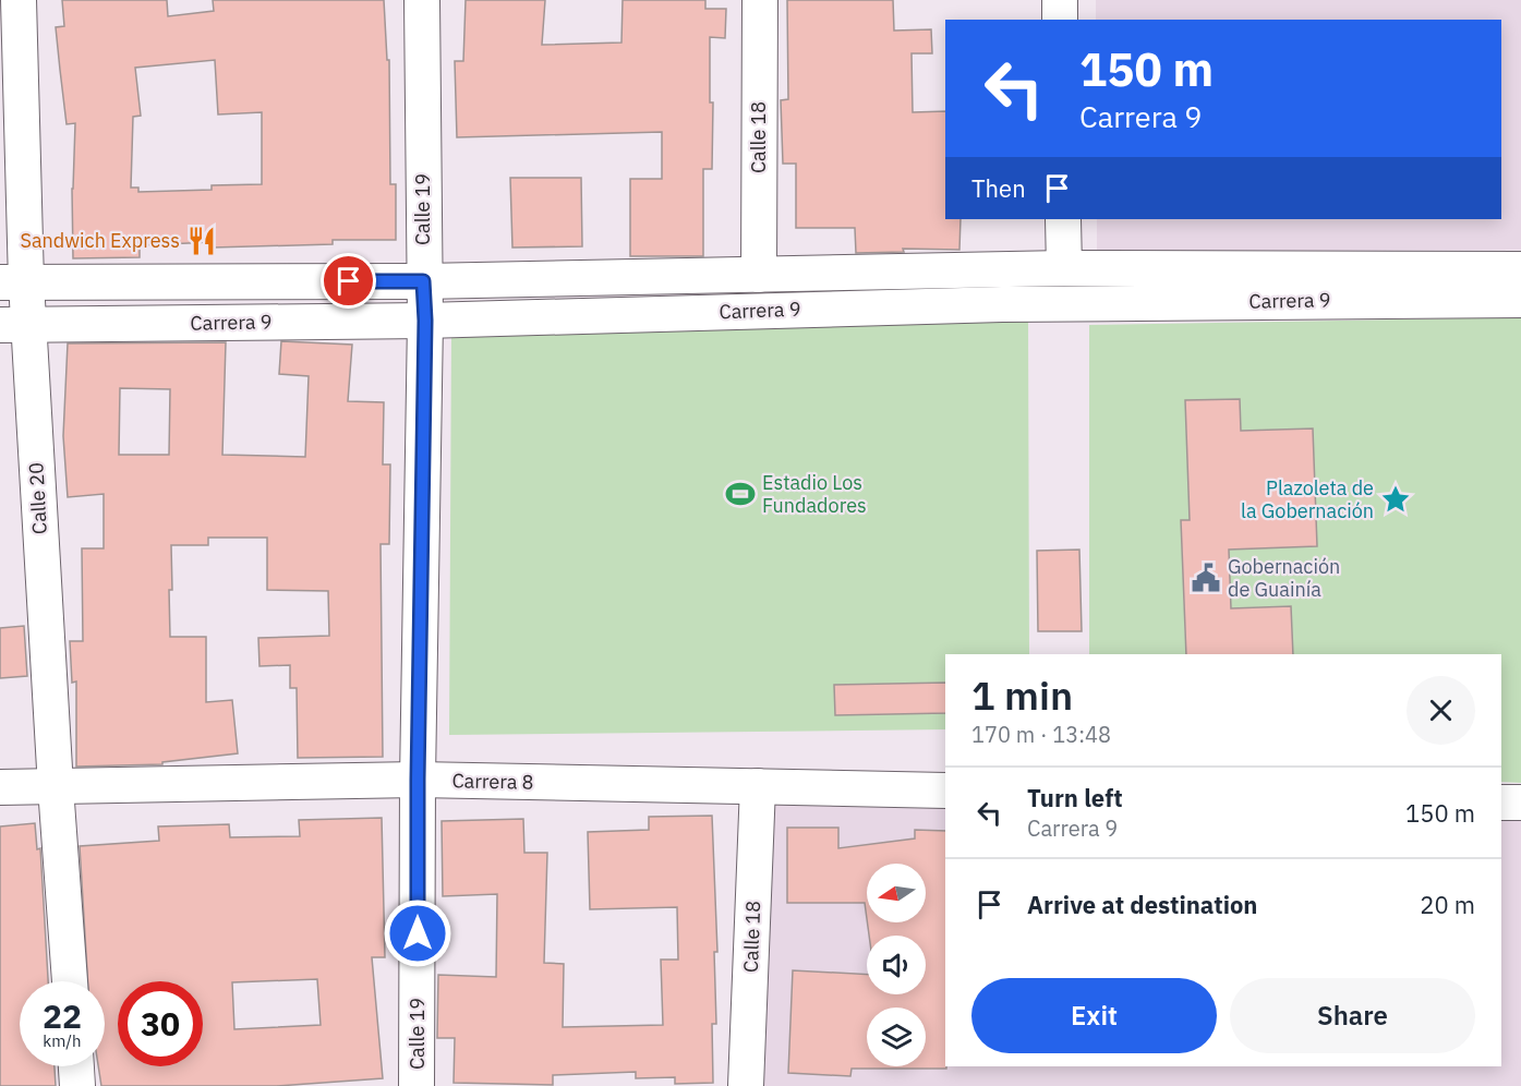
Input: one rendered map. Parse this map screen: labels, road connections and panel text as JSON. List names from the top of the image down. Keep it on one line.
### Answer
{"streets":{"street":["Calle 18","Calle 19","Carrera 9","Calle 20","Carrera 8"]},"crossings":[["Calle 18","Carrera 9"],["Calle 18","Carrera 8"],["Calle 19","Carrera 9"],["Calle 19","Carrera 8"],["Carrera 9","Calle 20"],["Calle 20","Carrera 8"]],"places":{"restaurant":["Sandwich Express"],"sports":["Estadio Los Fundadores"],"place":["Plazoleta de la Gobernación"],"public building":["Gobernación de Guainía"]},"north":"left","page":{"turn":["150 m","Carrera 9"],"then":"Then","heading":["1 min","170 m · 13:48"],"list":[{"name":"Turn left","note":"Carrera 9","value":"150 m"},{"name":"Arrive at destination","value":"20 m"}],"buttons":["Exit","Share"],"speed":"22 km/h","limit":"30"}}
